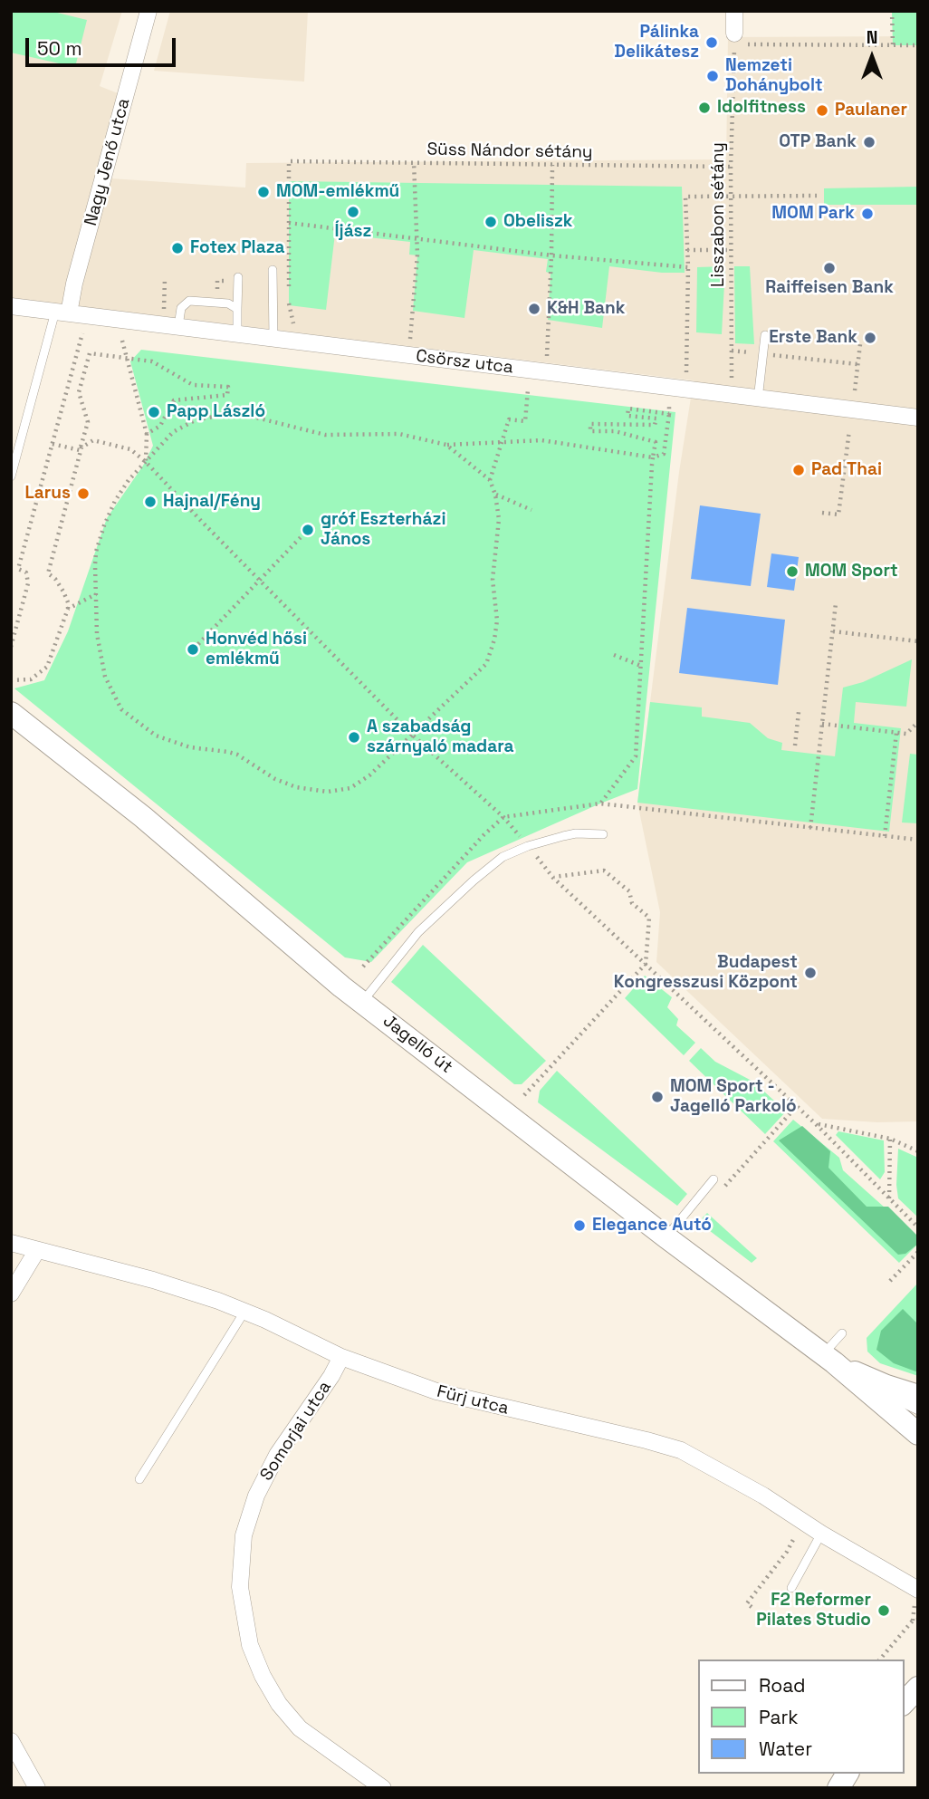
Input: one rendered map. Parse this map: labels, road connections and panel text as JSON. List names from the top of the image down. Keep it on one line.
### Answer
{"streets":{"street":["Nagy Jenő utca","Csörsz utca","Jagelló út","Fürj utca","Somorjai utca"],"path":["Süss Nándor sétány","Lisszabon sétány"]},"crossings":[["Süss Nándor sétány","Lisszabon sétány"],["Nagy Jenő utca","Csörsz utca"],["Fürj utca","Somorjai utca"]],"places":["Pálinka Delikátesz","Nemzeti Dohánybolt","Idolfitness","Paulaner","OTP Bank","MOM-emlékmű","Íjász","MOM Park","Obeliszk","Fotex Plaza","Raiffeisen Bank","K&H Bank","Erste Bank","Papp László","Pad Thai","Larus","Hajnal/Fény","gróf Eszterházi János","MOM Sport","Honvéd hősi emlékmű","A szabadság szárnyaló madara","Budapest Kongresszusi Központ","MOM Sport - Jagelló Parkoló","Elegance Autó","F2 Reformer Pilates Studio"],"legend":["Road","Park","Water"],"scale_bar":"50 m","north":"top"}
